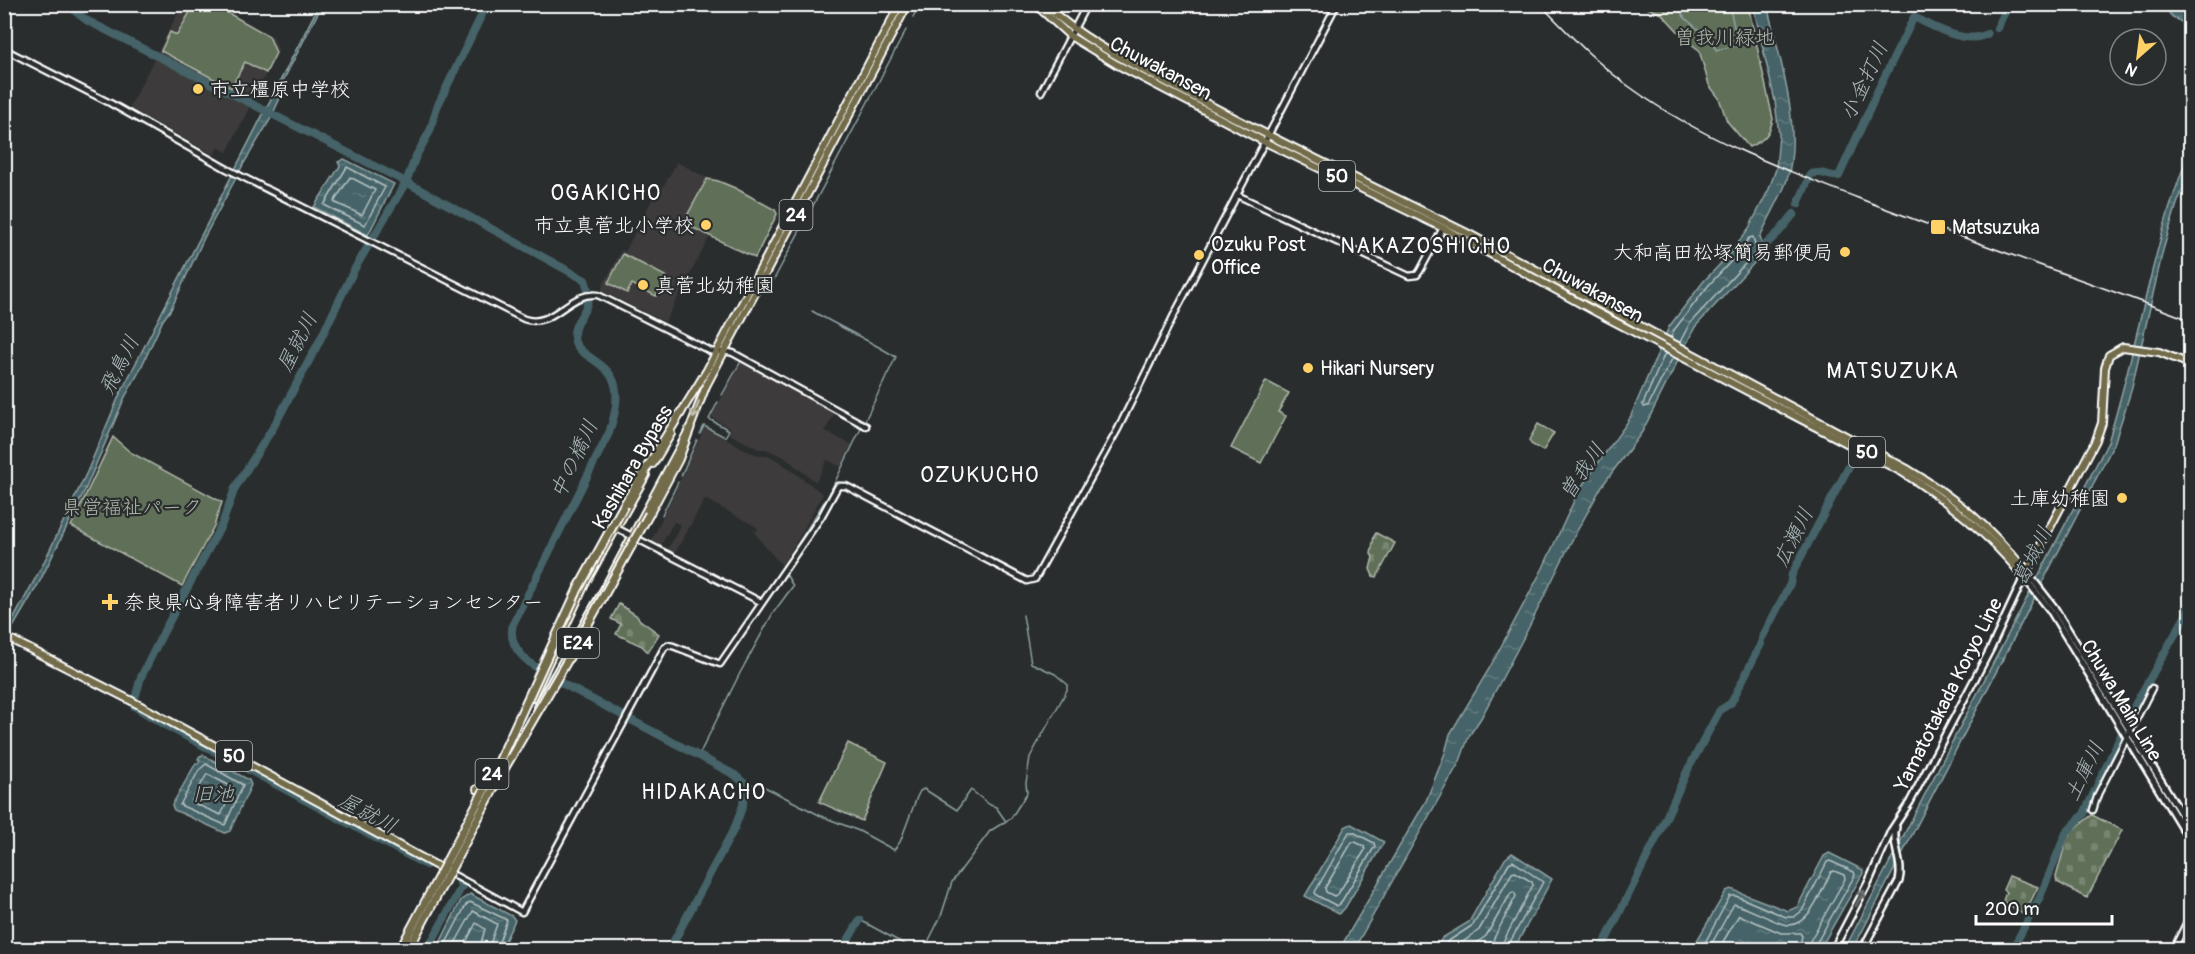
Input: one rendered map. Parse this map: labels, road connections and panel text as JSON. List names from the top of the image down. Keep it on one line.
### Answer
{"streets":{"highway":["24","E24"],"main road":["Chuwakansen","50","Kashihara Bypass","Yamatotakada Koryo Line","Chuwa Main Line"]},"crossings":[["Chuwakansen","Yamatotakada Koryo Line"],["Chuwakansen","Chuwa Main Line"],["50","Kashihara Bypass"],["24","Kashihara Bypass"],["24","E24"],["Kashihara Bypass","E24"],["Yamatotakada Koryo Line","Chuwa Main Line"]],"districts":["OGAKICHO","NAKAZOSHICHO","MATSUZUKA","OZUKUCHO","HIDAKACHO"],"water":["小金打川","屋就川","飛鳥川","中の橋川","曽我川","広瀬川","葛城川","土庫川","旧池"],"parks":["曽我川緑地","県営福祉パーク"],"places":{"other":["市立橿原中学校","市立真菅北小学校","大和高田松塚簡易郵便局","Ozuku Post Office","真菅北幼稚園","Hikari Nursery","土庫幼稚園"],"transit":["Matsuzuka"],"health":["奈良県心身障害者リハビリテーションセンター"]},"scale_bar":"200 m","north":"bottom left"}
